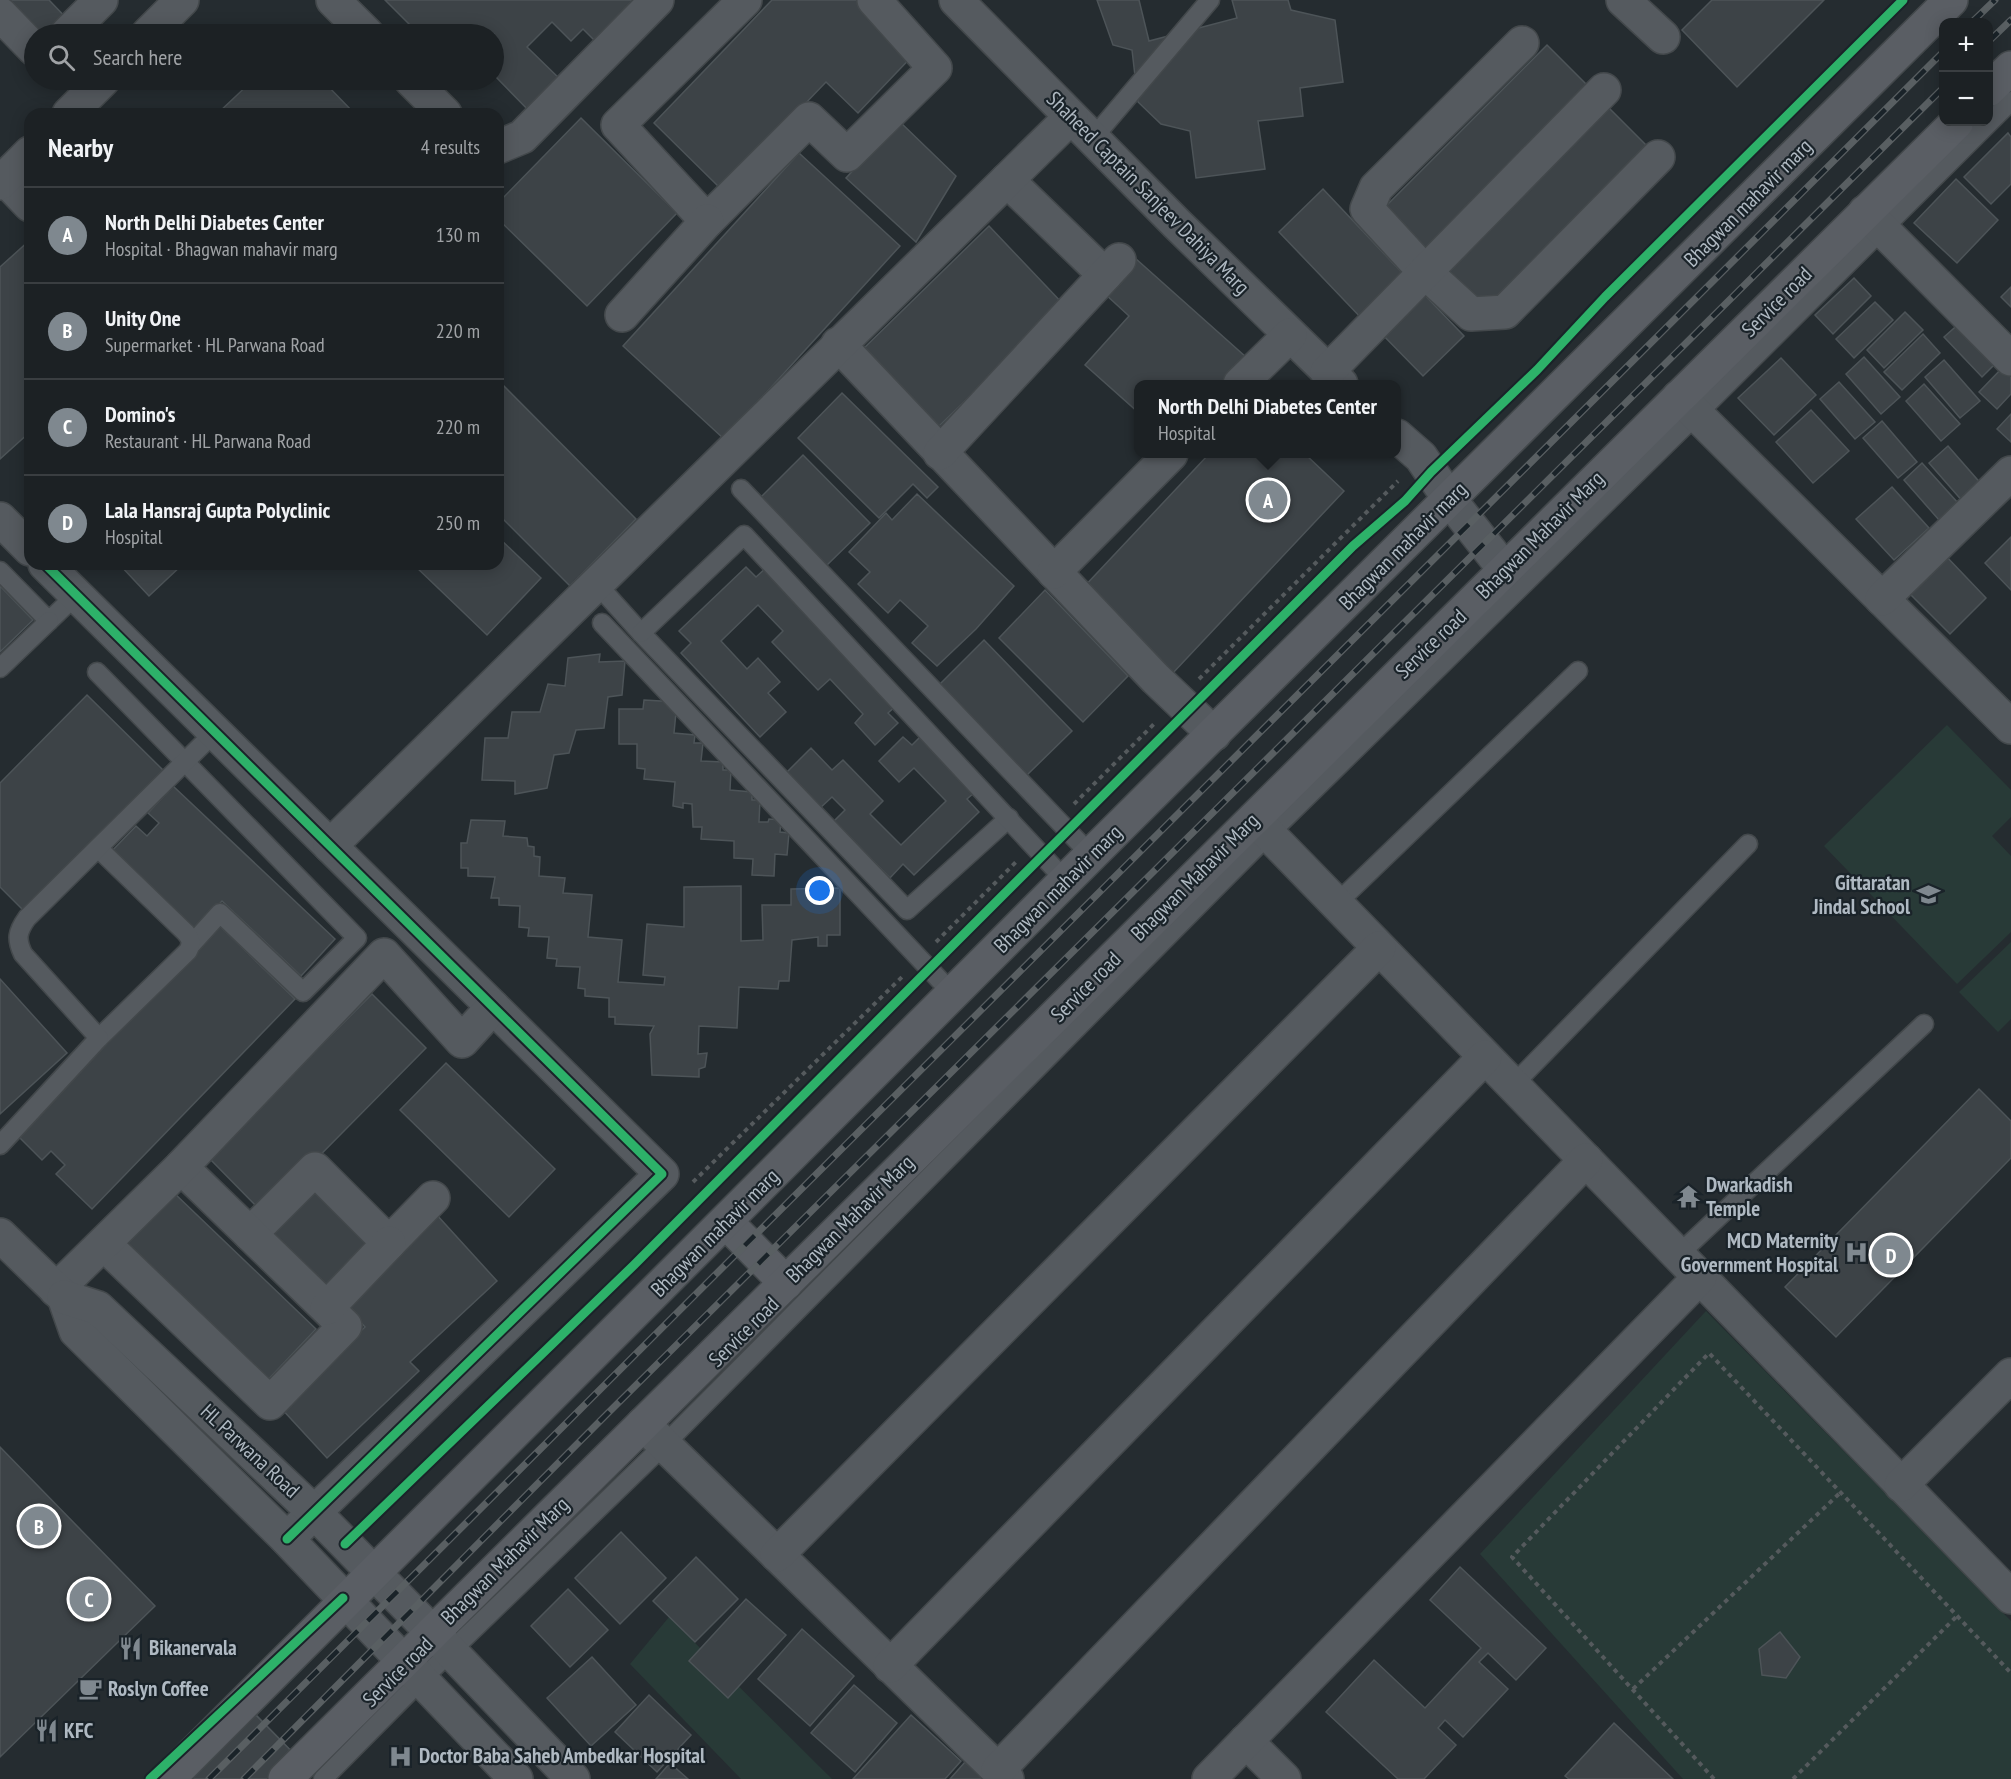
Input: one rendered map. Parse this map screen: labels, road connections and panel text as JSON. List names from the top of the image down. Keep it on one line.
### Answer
{"streets":{"main road":["Bhagwan mahavir marg","Bhagwan Mahavir Marg"],"street":["Shaheed Captain Sanjeev Dahiya Marg","HL Parwana Road"],"lane":["Service road"]},"crossings":[["Bhagwan mahavir marg","Service road"],["Bhagwan mahavir marg","Bhagwan Mahavir Marg"],["Bhagwan mahavir marg","HL Parwana Road"],["Service road","Bhagwan Mahavir Marg"],["Service road","HL Parwana Road"],["Bhagwan Mahavir Marg","HL Parwana Road"]],"places":{"school or university":["Gittaratan Jindal School"],"temple":["Dwarkadish Temple"],"hospital":["MCD Maternity Government Hospital","Doctor Baba Saheb Ambedkar Hospital"],"restaurant":["Bikanervala","KFC"],"cafe":["Roslyn Coffee"]},"page":{"map_buttons":["+","−"],"search":"Search here","heading":["Nearby","4 results"],"list":[{"mark":"A","name":"North Delhi Diabetes Center","note":"Hospital · Bhagwan mahavir marg","value":"130 m"},{"mark":"B","name":"Unity One","note":"Supermarket · HL Parwana Road","value":"220 m"},{"mark":"C","name":"Domino's","note":"Restaurant · HL Parwana Road","value":"220 m"},{"mark":"D","name":"Lala Hansraj Gupta Polyclinic","note":"Hospital","value":"250 m"}],"popup":["North Delhi Diabetes Center","Hospital"],"pins":["A","D","B","C"]}}
